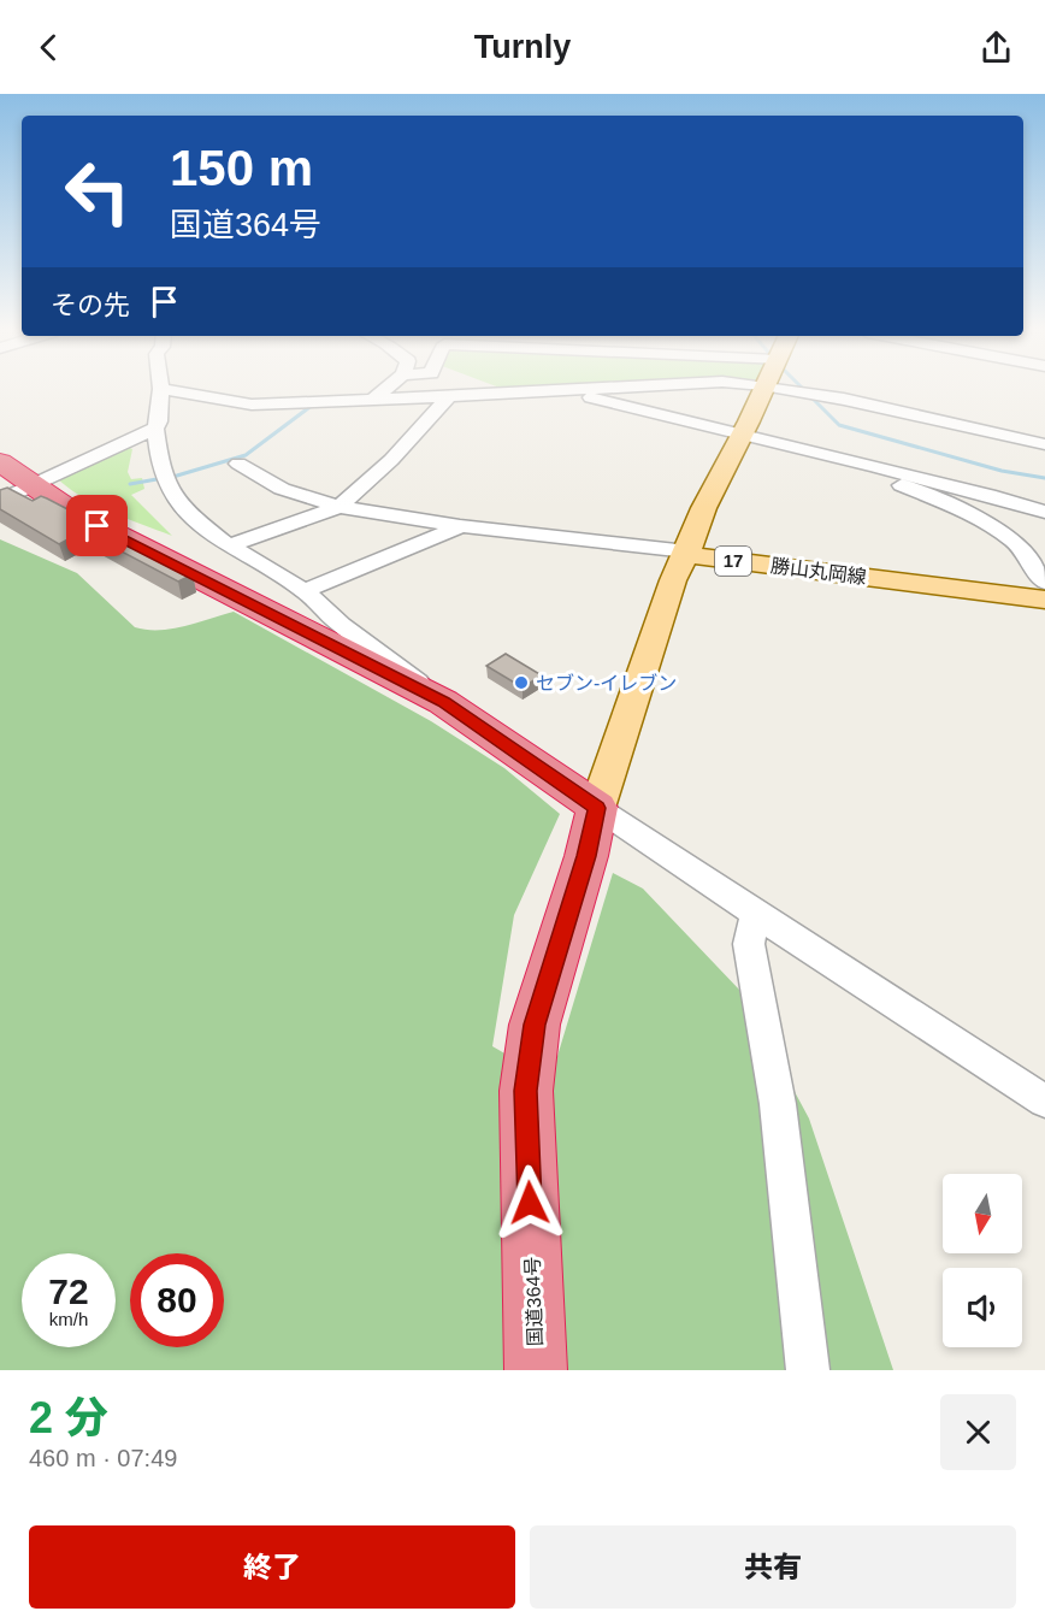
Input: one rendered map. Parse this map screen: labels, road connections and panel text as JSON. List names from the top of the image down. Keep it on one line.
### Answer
{"streets":{"highway":["国道364号"],"main road":["17","勝山丸岡線"]},"crossings":[["17","勝山丸岡線"],["17","国道364号"]],"places":["セブン-イレブン"],"north":"bottom","page":{"header":"Turnly","turn":["150 m","国道364号"],"then":"その先","speed":"72 km/h","limit":"80","heading":["2 分","460 m · 07:49"],"buttons":["終了","共有"]}}
